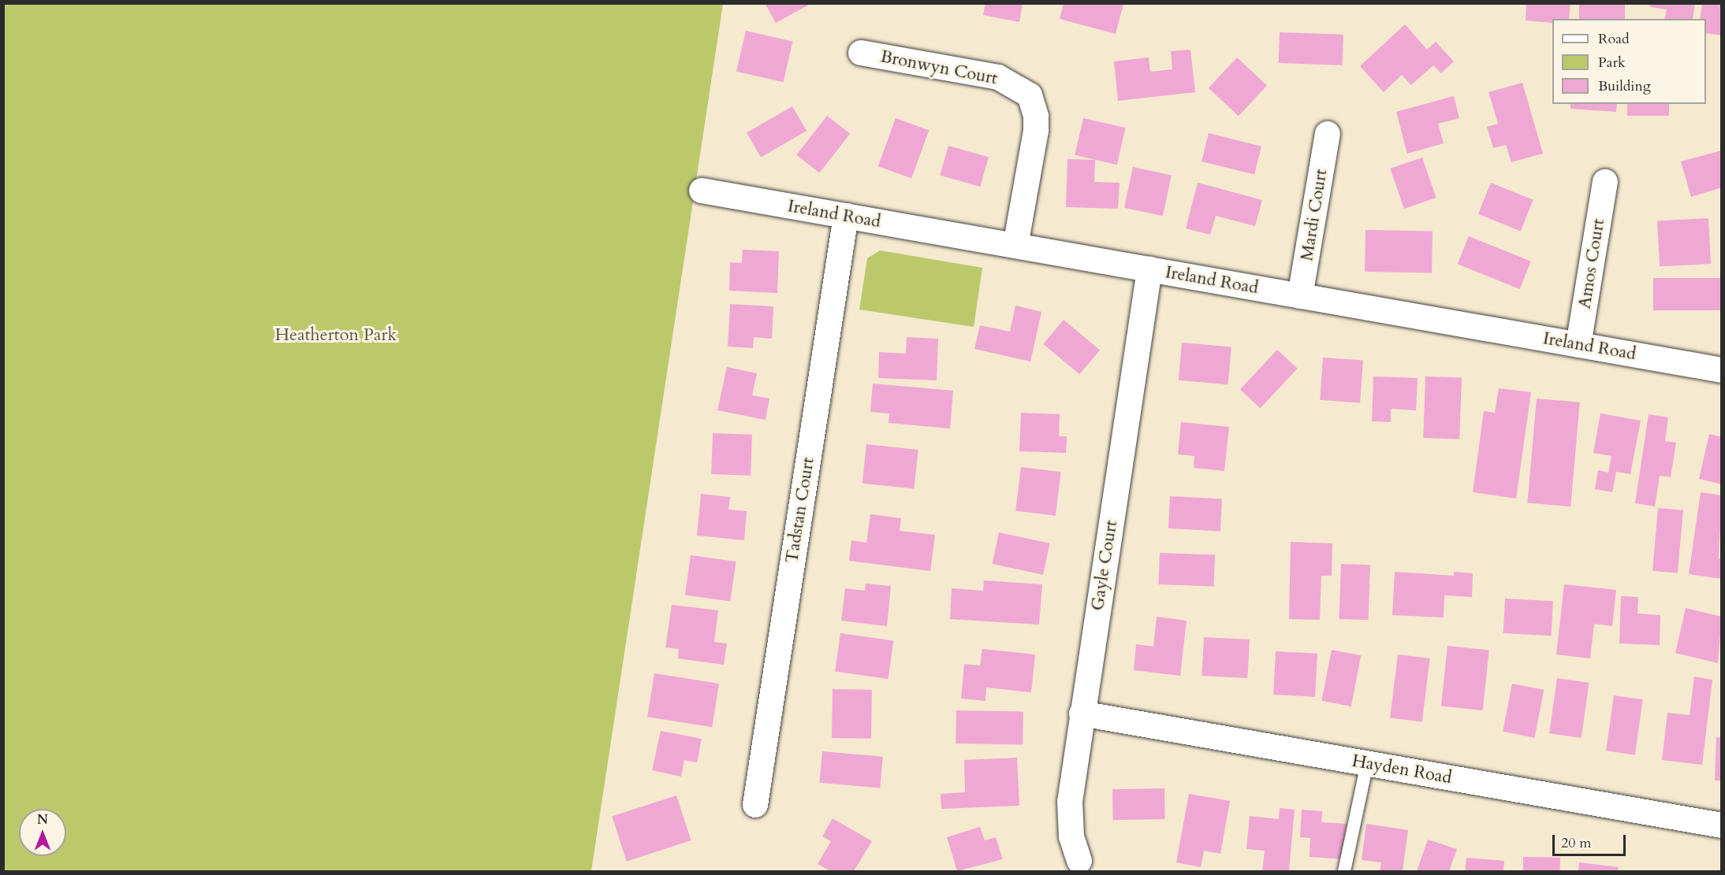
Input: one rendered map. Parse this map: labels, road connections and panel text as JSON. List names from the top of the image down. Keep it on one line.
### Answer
{"streets":{"street":["Bronwyn Court","Ireland Road","Mardi Court","Amos Court","Tadstan Court","Gayle Court","Hayden Road"]},"crossings":[["Bronwyn Court","Ireland Road"],["Ireland Road","Mardi Court"],["Ireland Road","Amos Court"],["Ireland Road","Tadstan Court"],["Ireland Road","Gayle Court"],["Gayle Court","Hayden Road"]],"parks":["Heatherton Park"],"legend":["Road","Park","Building"],"scale_bar":"20 m","north":"top"}
